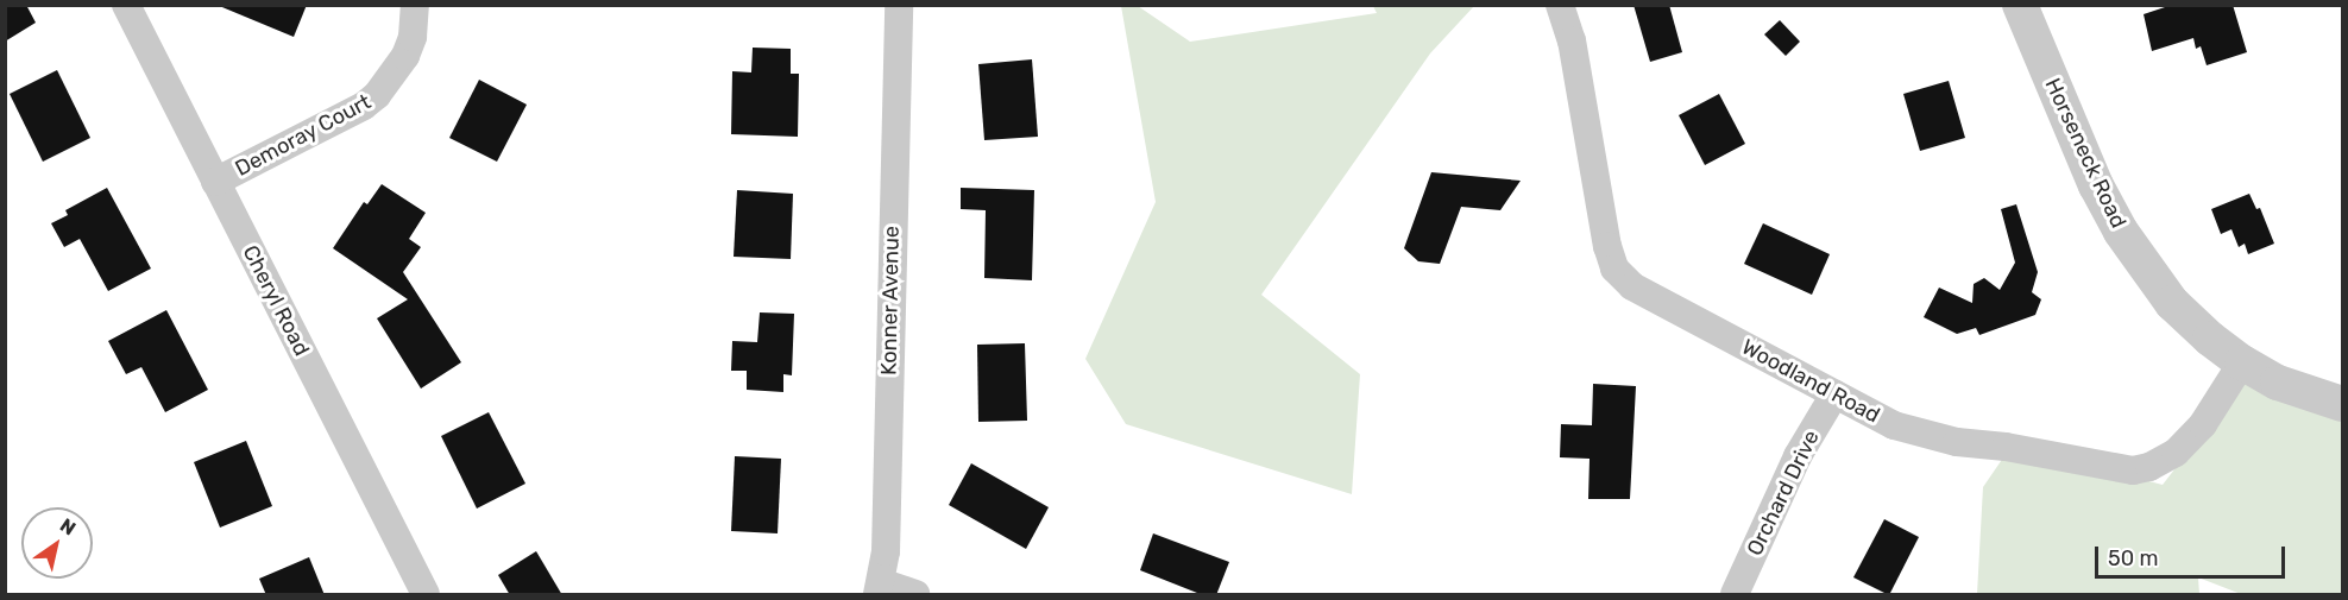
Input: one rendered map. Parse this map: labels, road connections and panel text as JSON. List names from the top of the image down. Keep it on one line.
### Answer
{"streets":{"street":["Demoray Court","Horseneck Road","Cheryl Road","Konner Avenue","Woodland Road","Orchard Drive"]},"crossings":[["Demoray Court","Cheryl Road"],["Horseneck Road","Woodland Road"],["Woodland Road","Orchard Drive"]],"scale_bar":"50 m","north":"top right"}
